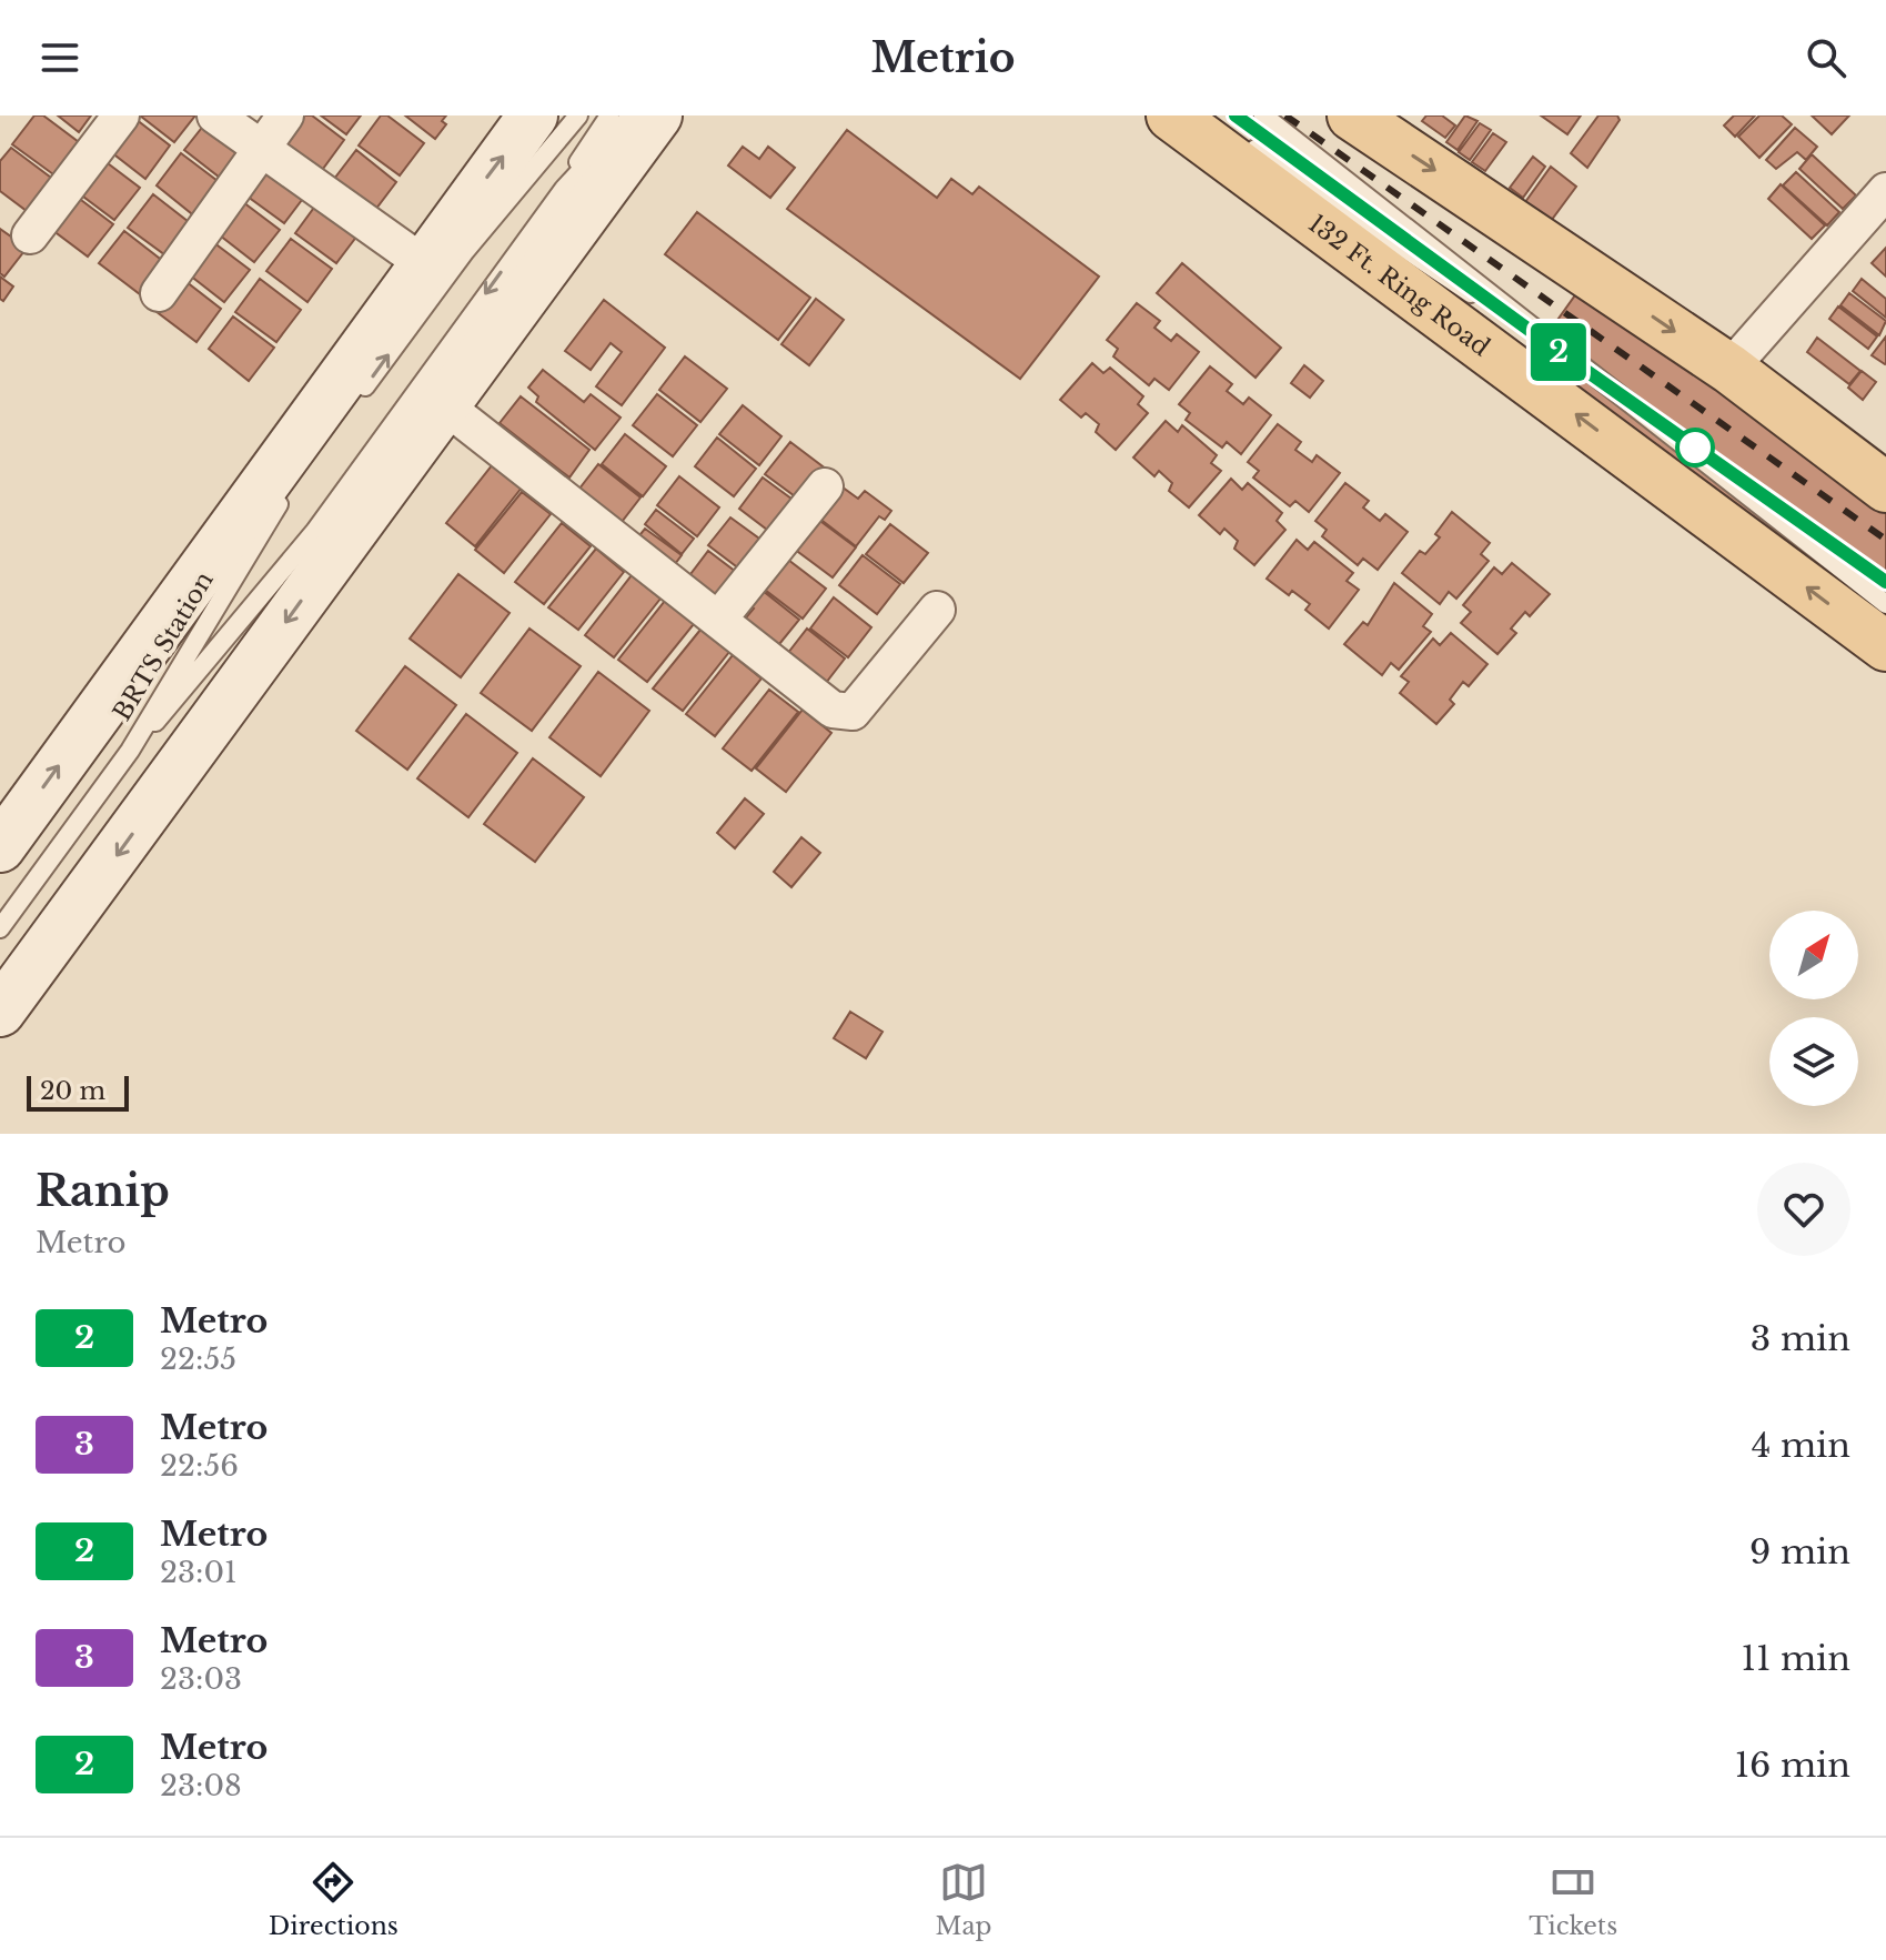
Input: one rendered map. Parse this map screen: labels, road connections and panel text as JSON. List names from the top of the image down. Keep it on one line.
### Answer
{"streets":{"main road":["132 Ft. Ring Road"],"lane":["BRTS Station"]},"lines":["metro line 2"],"scale_bar":"20 m","north":"top right","page":{"header":"Metrio","on_map":"2","scale":"20 m","heading":["Ranip","Metro"],"list":[{"mark":"2","name":"Metro","note":"22:55","value":"3 min"},{"mark":"3","name":"Metro","note":"22:56","value":"4 min"},{"mark":"2","name":"Metro","note":"23:01","value":"9 min"},{"mark":"3","name":"Metro","note":"23:03","value":"11 min"},{"mark":"2","name":"Metro","note":"23:08","value":"16 min"}],"tabs":["Directions","Map","Tickets"]}}
